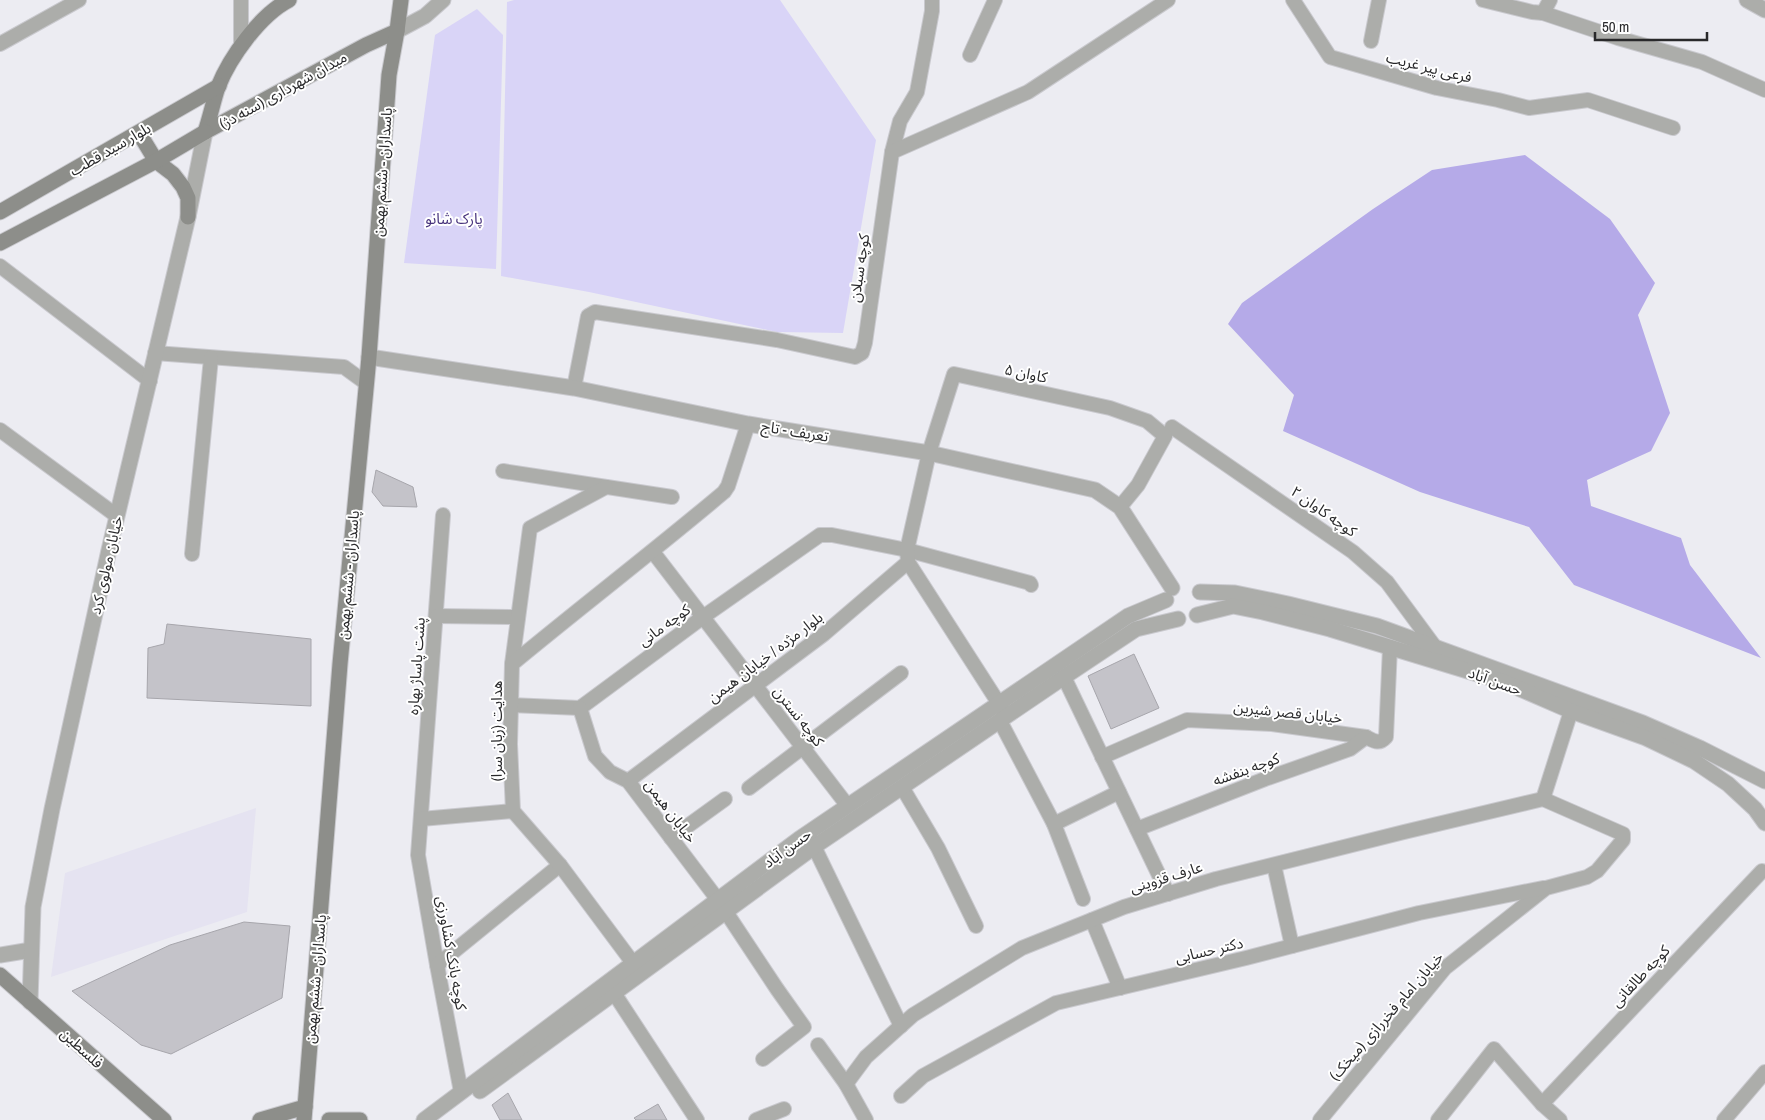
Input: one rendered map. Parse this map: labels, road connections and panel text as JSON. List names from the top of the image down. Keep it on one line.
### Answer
{"streets":{"main road":["میدان شهرداری (سنه دژ)","بلوار سید قطب","پاسداران - ششم بهمن","فلسطین"],"street":["فرعی پیر غریب","کوچه سبلان","کاوان ۵","تعریف - تاج","کوچه کاوان ۲","خیابان مولوی کرد","کوچه مانی","بلوار مژده / خیابان هیمن","پشت پاساژ بهاره","حسن آباد","خیابان قصر شیرین","کوچه نسترن","هدایت (زبان سرا)","کوچه بنفشه","خیابان هیمن","عارف قزوینی","دکتر حسابی","کوچه بانک کشاورزی","کوچه طالقانی","خیابان امام فخررازی (میخک)"]},"crossings":[["میدان شهرداری (سنه دژ)","بلوار سید قطب"],["میدان شهرداری (سنه دژ)","پاسداران - ششم بهمن"],["میدان شهرداری (سنه دژ)","خیابان مولوی کرد"],["بلوار سید قطب","خیابان مولوی کرد"],["پاسداران - ششم بهمن","تعریف - تاج"],["کوچه سبلان","تعریف - تاج"],["کاوان ۵","تعریف - تاج"],["کاوان ۵","کوچه کاوان ۲"],["تعریف - تاج","حسن آباد"],["تعریف - تاج","هدایت (زبان سرا)"],["کوچه کاوان ۲","حسن آباد"],["خیابان مولوی کرد","فلسطین"],["کوچه مانی","بلوار مژده / خیابان هیمن"],["کوچه مانی","کوچه نسترن"],["کوچه مانی","خیابان هیمن"],["بلوار مژده / خیابان هیمن","کوچه نسترن"],["بلوار مژده / خیابان هیمن","خیابان هیمن"],["پشت پاساژ بهاره","کوچه بانک کشاورزی"],["حسن آباد","خیابان قصر شیرین"],["حسن آباد","کوچه نسترن"],["حسن آباد","خیابان هیمن"],["حسن آباد","کوچه بانک کشاورزی"],["خیابان قصر شیرین","کوچه بنفشه"],["کوچه نسترن","هدایت (زبان سرا)"],["عارف قزوینی","خیابان امام فخررازی (میخک)"],["دکتر حسابی","خیابان امام فخررازی (میخک)"]],"parks":["پارک شانو"],"scale_bar":"50 m"}
